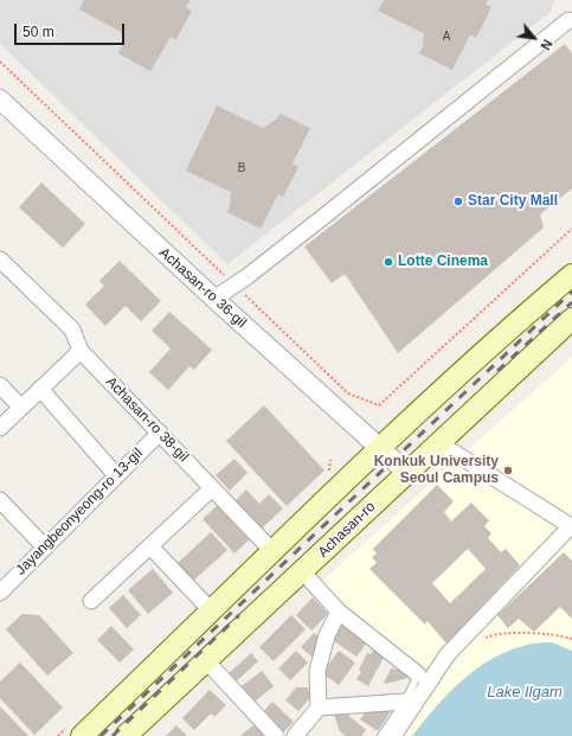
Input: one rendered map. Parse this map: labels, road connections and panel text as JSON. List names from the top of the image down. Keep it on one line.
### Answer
{"streets":{"main road":["Achasan-ro"],"street":["Achasan-ro 36-gil","Achasan-ro 38-gil","Jayangbeonyeong-ro 13-gil"]},"crossings":[["Achasan-ro 36-gil","Achasan-ro"],["Achasan-ro 38-gil","Jayangbeonyeong-ro 13-gil"]],"water":["Lake Ilgam"],"places":["Star City Mall","Lotte Cinema","Konkuk University Seoul Campus"],"house_numbers":["A","B"],"scale_bar":"50 m","north":"bottom right"}
